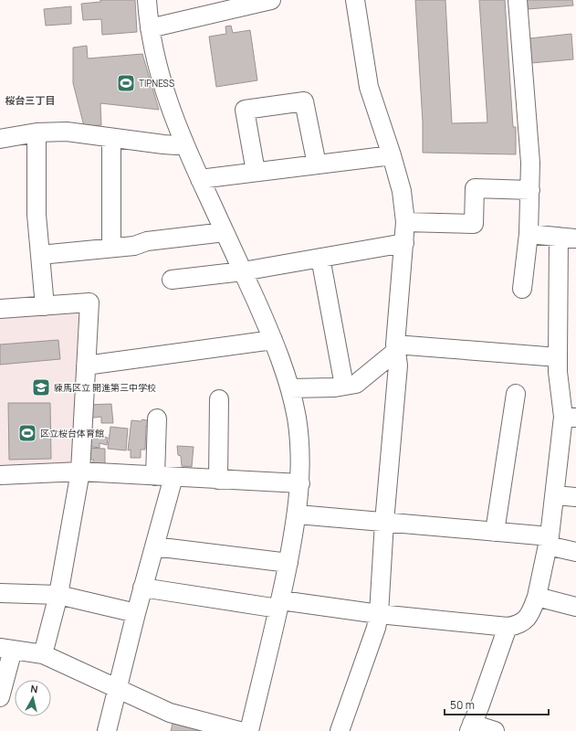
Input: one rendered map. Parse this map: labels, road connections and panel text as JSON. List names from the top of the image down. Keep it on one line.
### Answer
{"districts":["桜台三丁目"],"places":{"sports":["TIPNESS","区立桜台体育館"],"school or university":["練馬区立 開進第三中学校"]},"scale_bar":"50 m","north":"top"}
